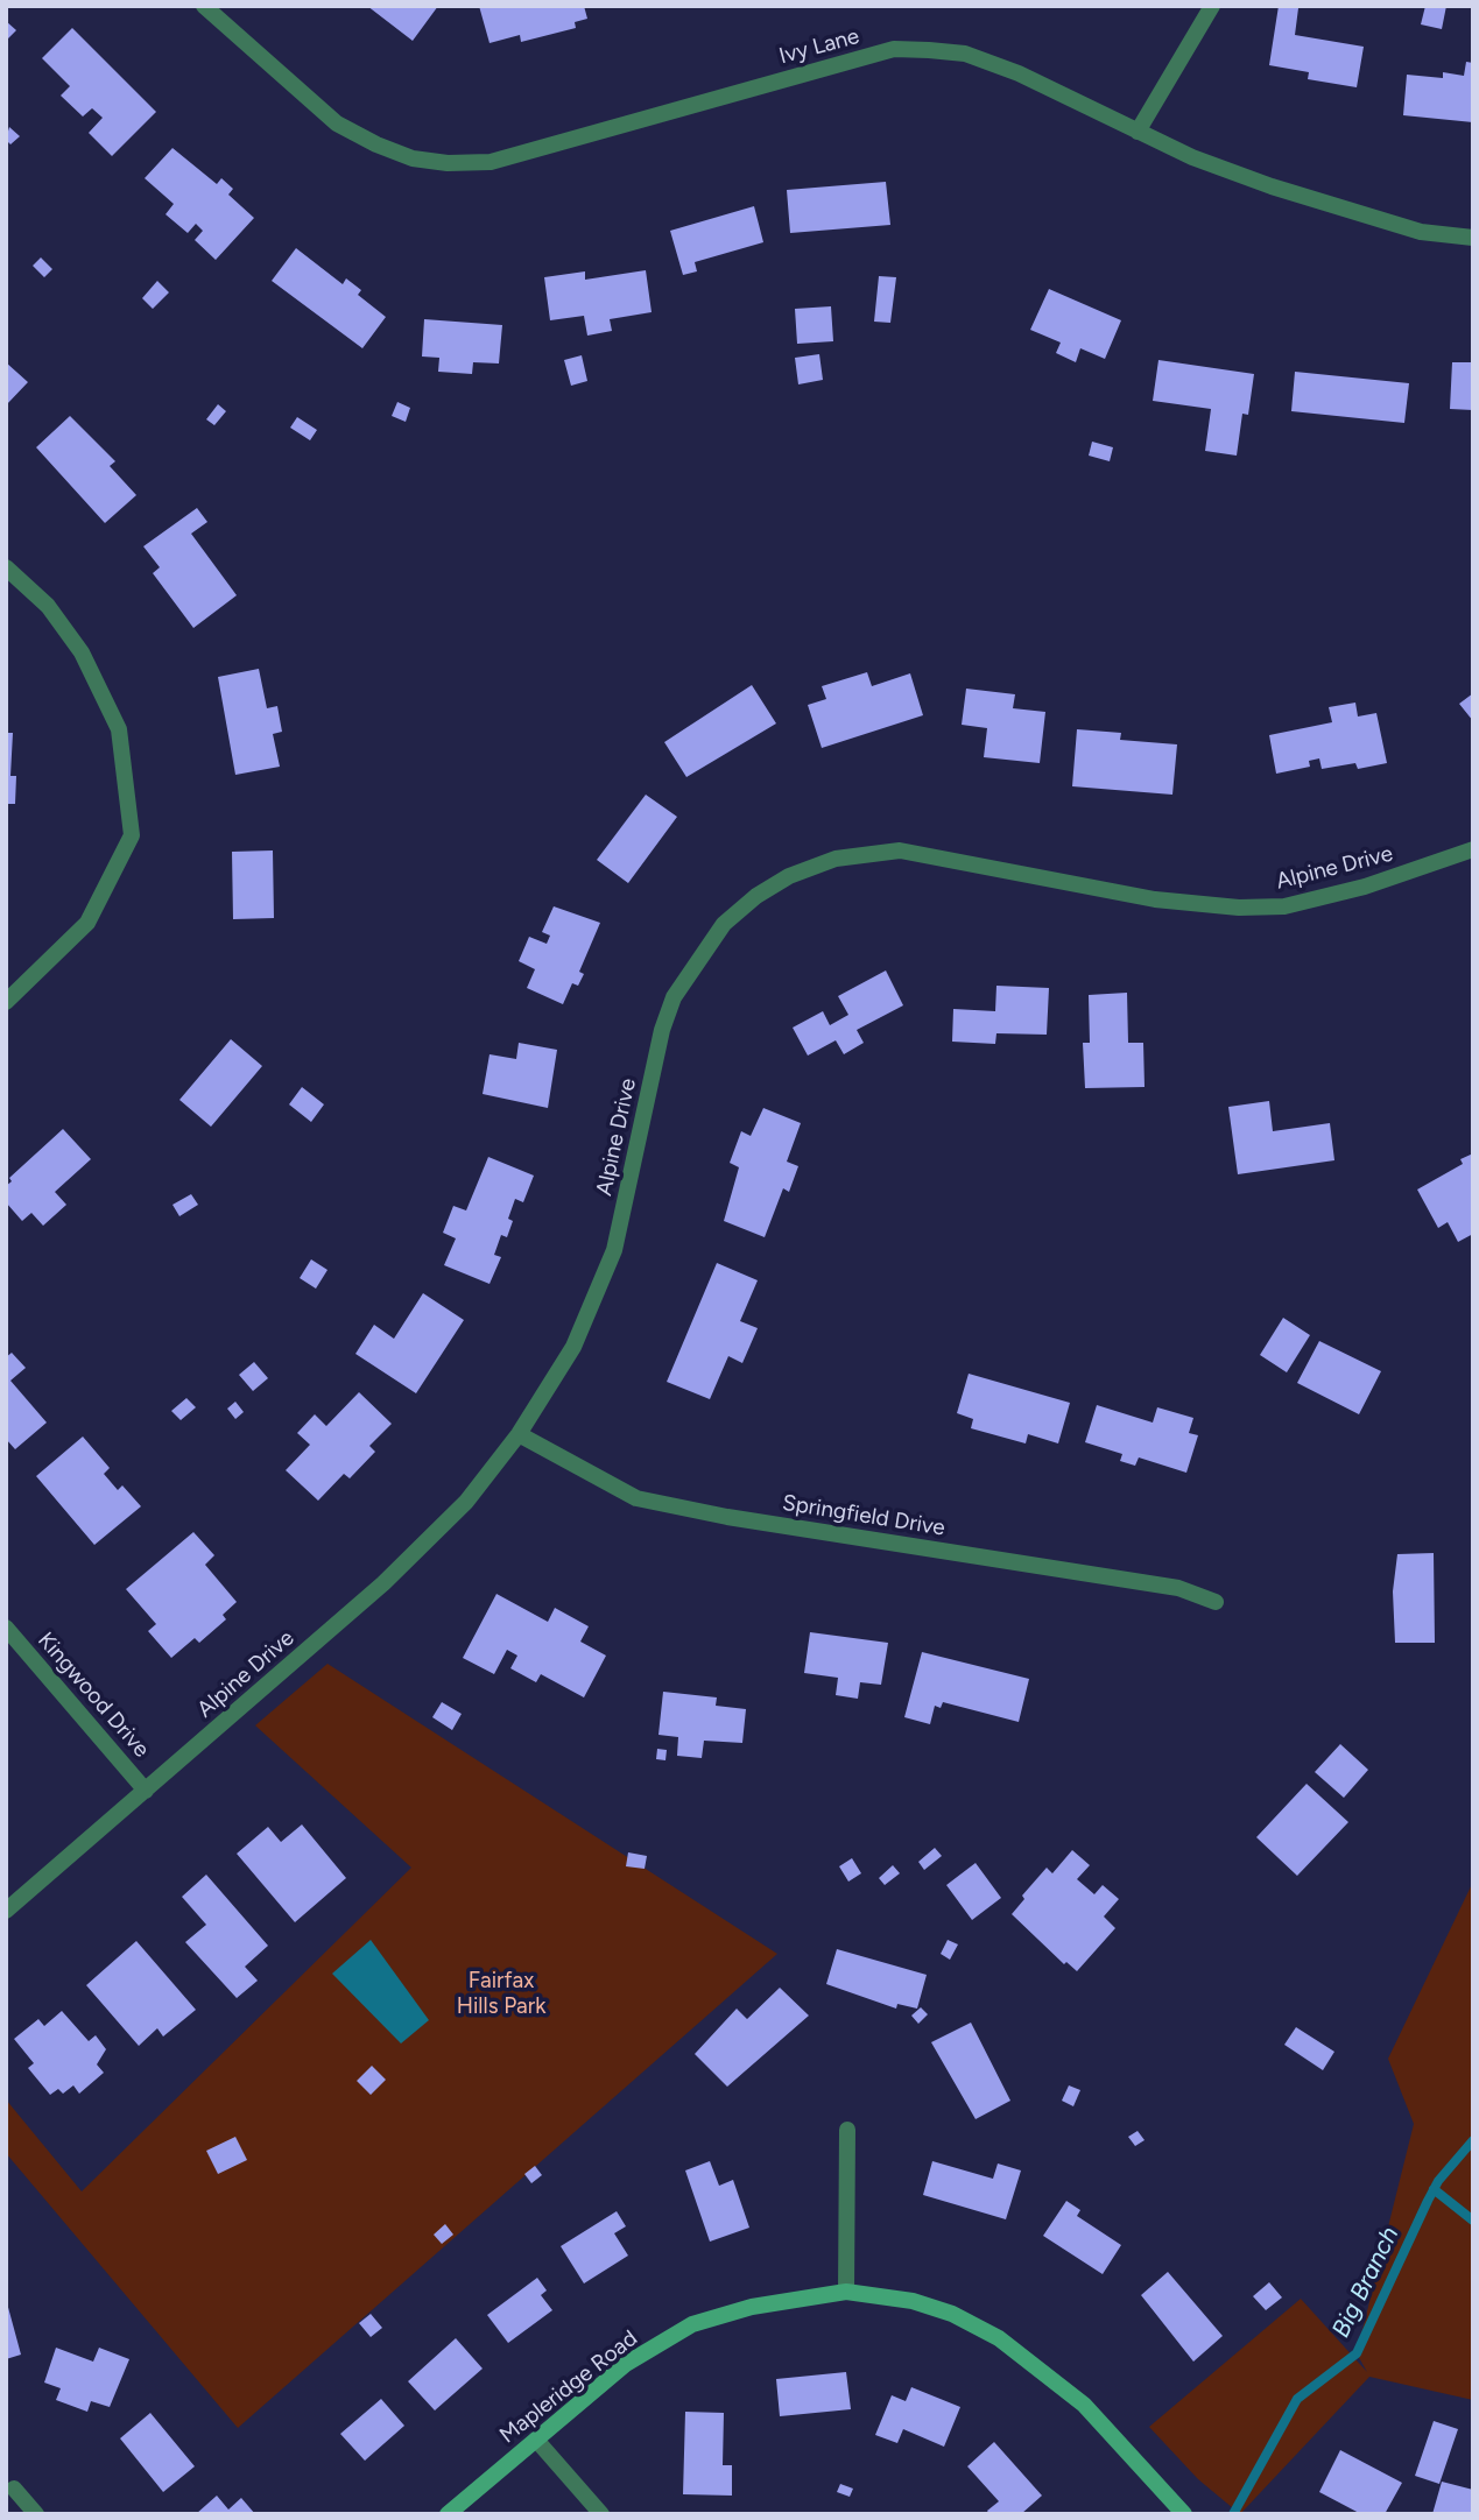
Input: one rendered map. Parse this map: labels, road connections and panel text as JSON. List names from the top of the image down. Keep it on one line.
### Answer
{"streets":{"street":["Ivy Lane","Alpine Drive","Springfield Drive","Kingwood Drive","Mapleridge Road"]},"crossings":[["Alpine Drive","Springfield Drive"],["Alpine Drive","Kingwood Drive"]],"water":["Big Branch"],"parks":["Fairfax Hills Park"]}
